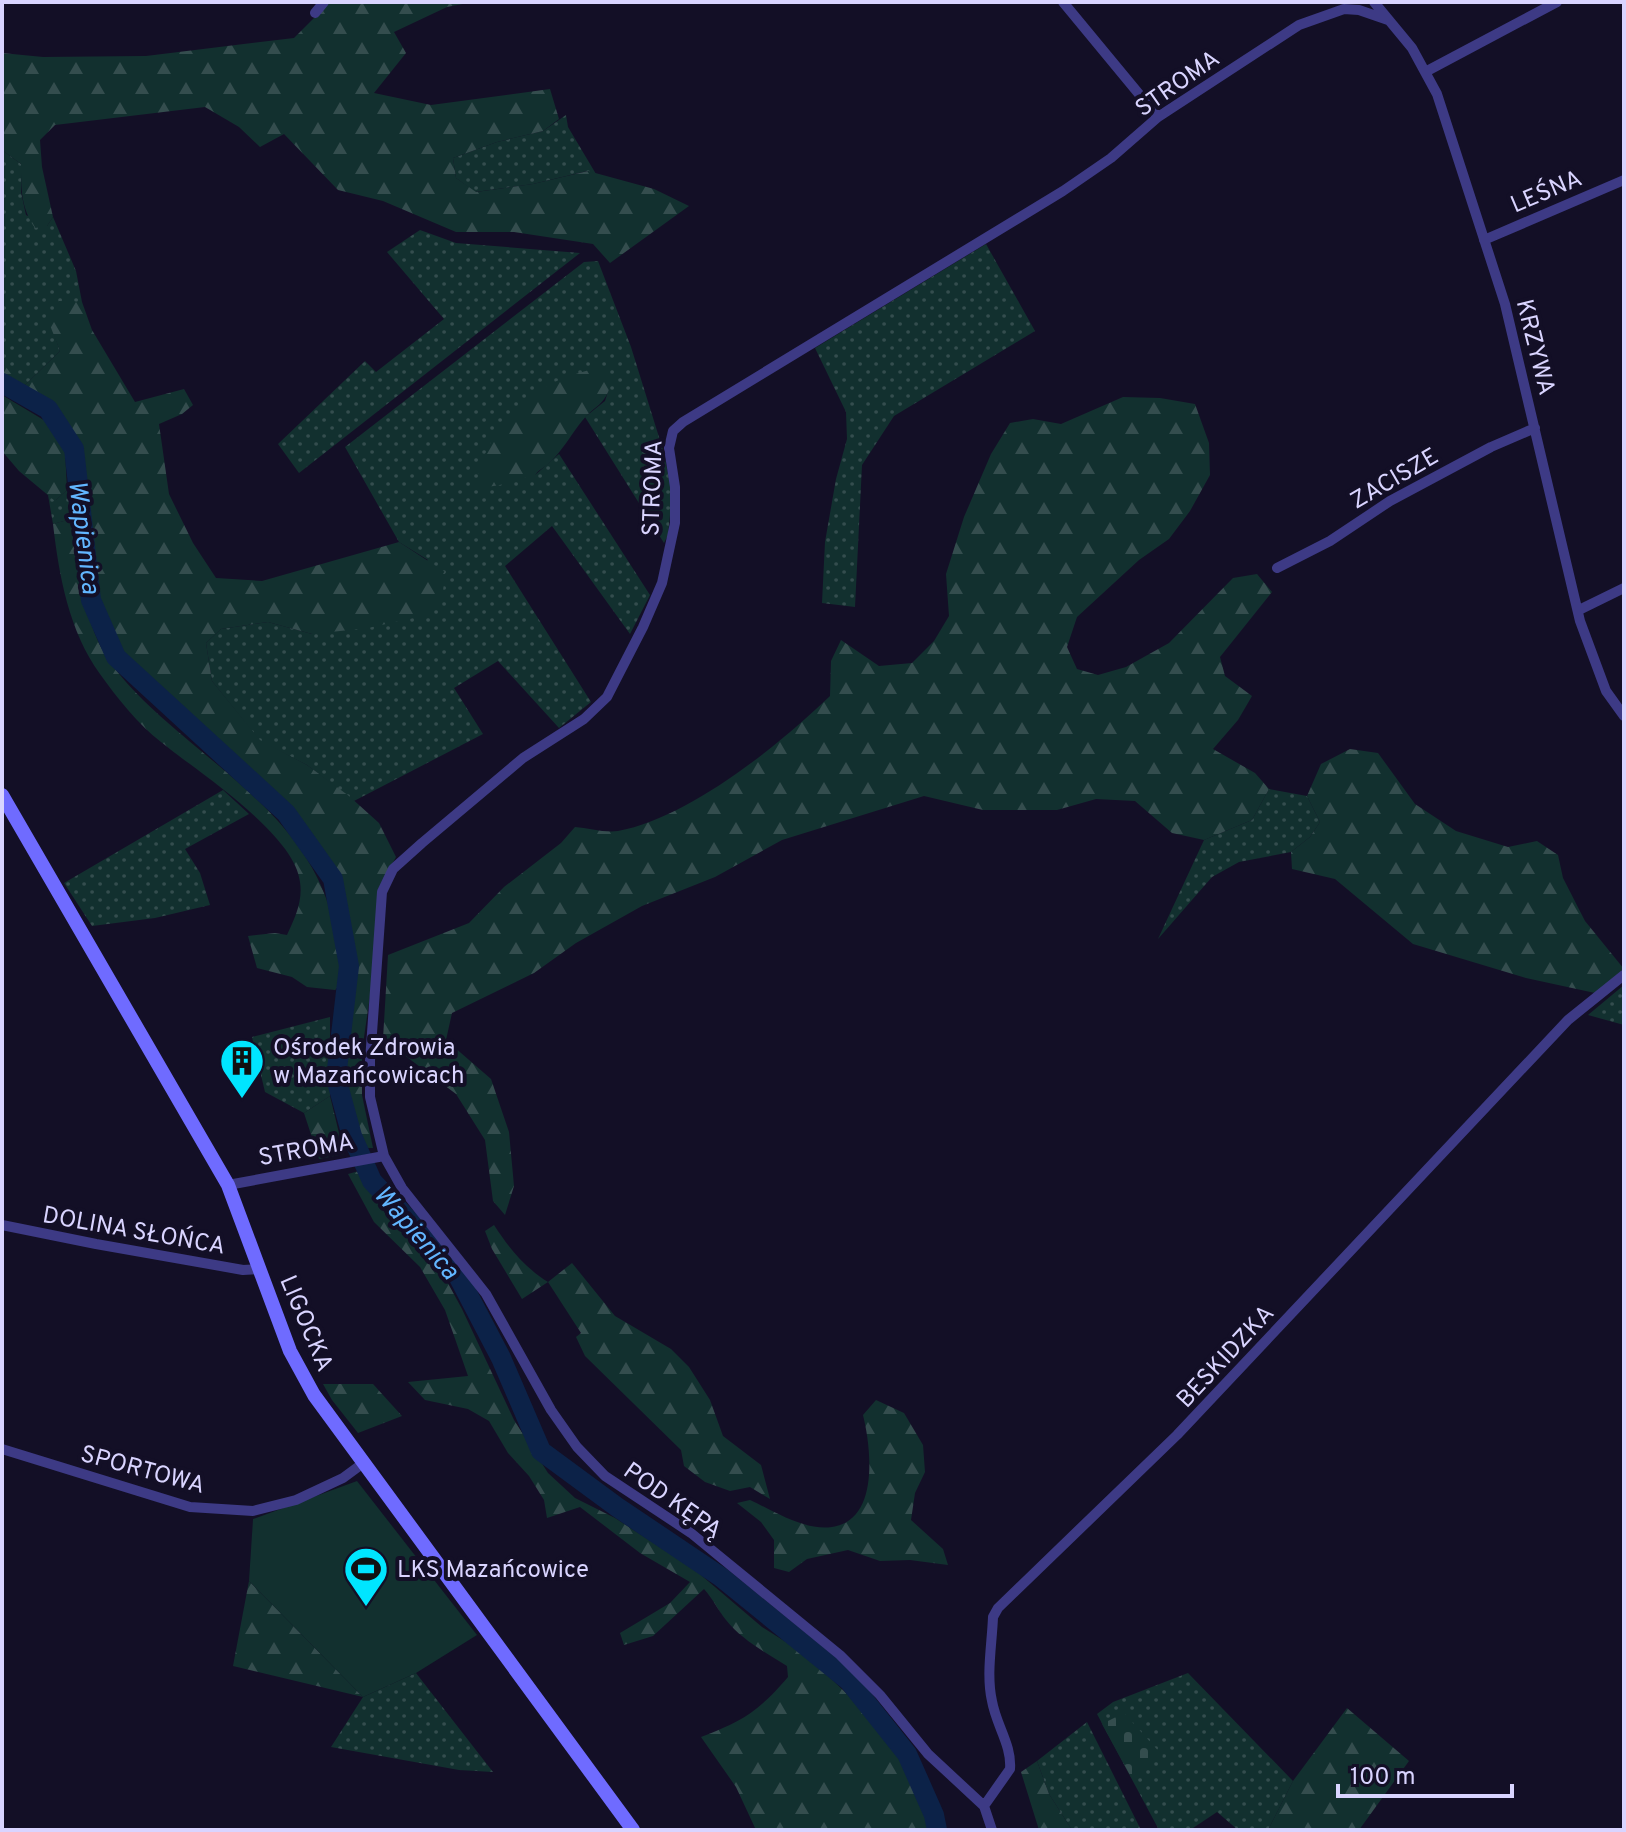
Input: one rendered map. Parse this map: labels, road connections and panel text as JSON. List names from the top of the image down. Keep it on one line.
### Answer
{"streets":{"street":["STROMA","LEŚNA","KRZYWA","ZACISZE","DOLINA SŁOŃCA","LIGOCKA","BESKIDZKA","SPORTOWA","POD KĘPĄ"]},"crossings":[["STROMA","KRZYWA"],["STROMA","LIGOCKA"],["STROMA","POD KĘPĄ"],["LEŚNA","KRZYWA"],["KRZYWA","ZACISZE"],["DOLINA SŁOŃCA","LIGOCKA"],["LIGOCKA","SPORTOWA"],["BESKIDZKA","POD KĘPĄ"]],"water":["Wapienica"],"places":{"building":["Ośrodek Zdrowia w Mazańcowicach"],"sports":["LKS Mazańcowice"]},"scale_bar":"100 m"}
